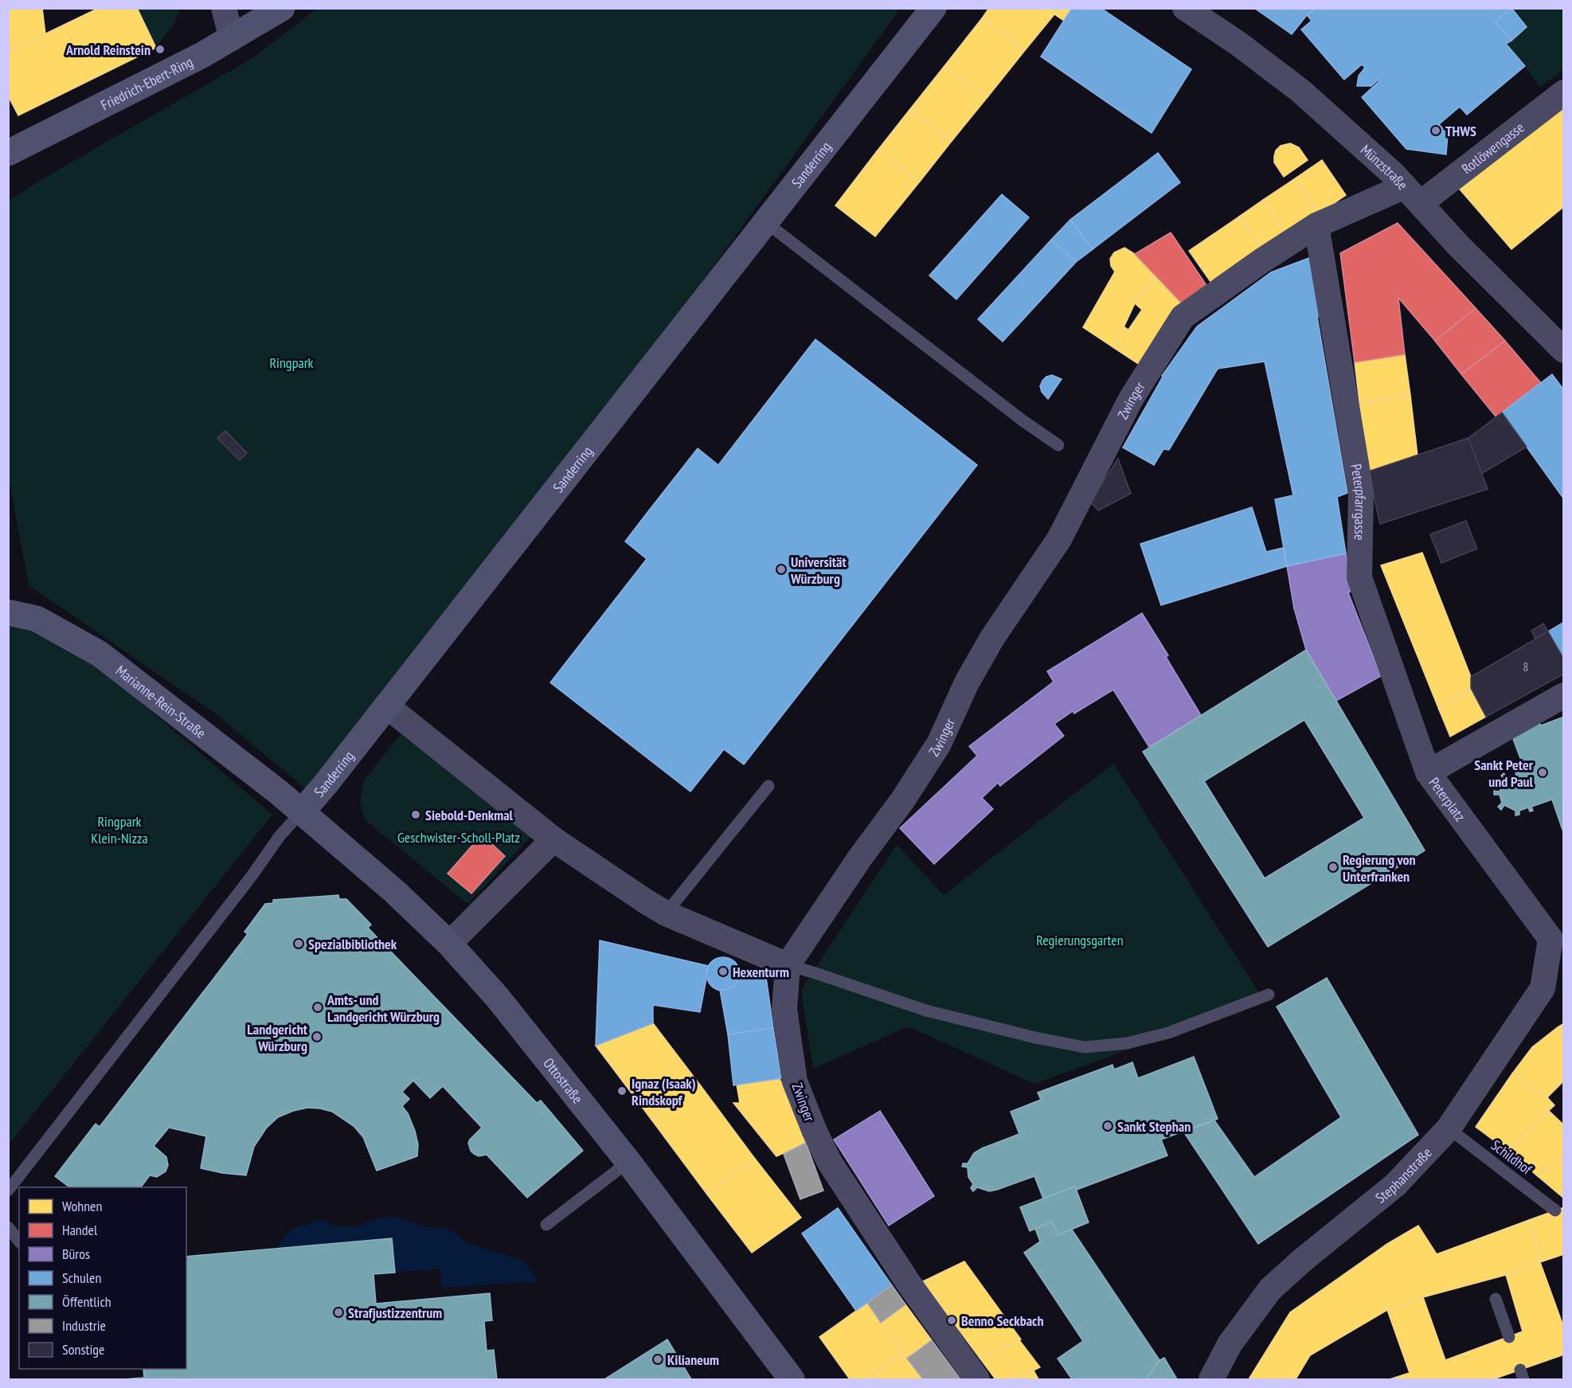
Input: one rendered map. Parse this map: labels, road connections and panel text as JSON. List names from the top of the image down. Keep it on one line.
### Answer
{"streets":{"street":["Friedrich-Ebert-Ring","Rotlöwengasse","Sanderring","Münzstraße","Zwinger","Peterpfarrgasse","Marianne-Rein-Straße","Peterplatz","Ottostraße","Stephanstraße"],"lane":["Schildhof"]},"crossings":[["Rotlöwengasse","Münzstraße"],["Rotlöwengasse","Zwinger"],["Sanderring","Marianne-Rein-Straße"],["Sanderring","Ottostraße"],["Münzstraße","Zwinger"],["Zwinger","Peterpfarrgasse"],["Peterpfarrgasse","Peterplatz"],["Marianne-Rein-Straße","Ottostraße"],["Peterplatz","Stephanstraße"],["Schildhof","Stephanstraße"]],"parks":["Ringpark","Ringpark Klein-Nizza","Geschwister-Scholl-Platz","Regierungsgarten"],"places":["Arnold Reinstein","THWS","Universität Würzburg","Sankt Peter und Paul","Siebold-Denkmal","Regierung von Unterfranken","Spezialbibliothek","Hexenturm","Amts- und Landgericht Würzburg","Landgericht Würzburg","Ignaz (Isaak) Rindskopf","Sankt Stephan","Strafjustizzentrum","Benno Seckbach","Kilianeum"],"house_numbers":["8"],"legend":["Wohnen","Handel","Büros","Schulen","Öffentlich","Industrie","Sonstige"]}
